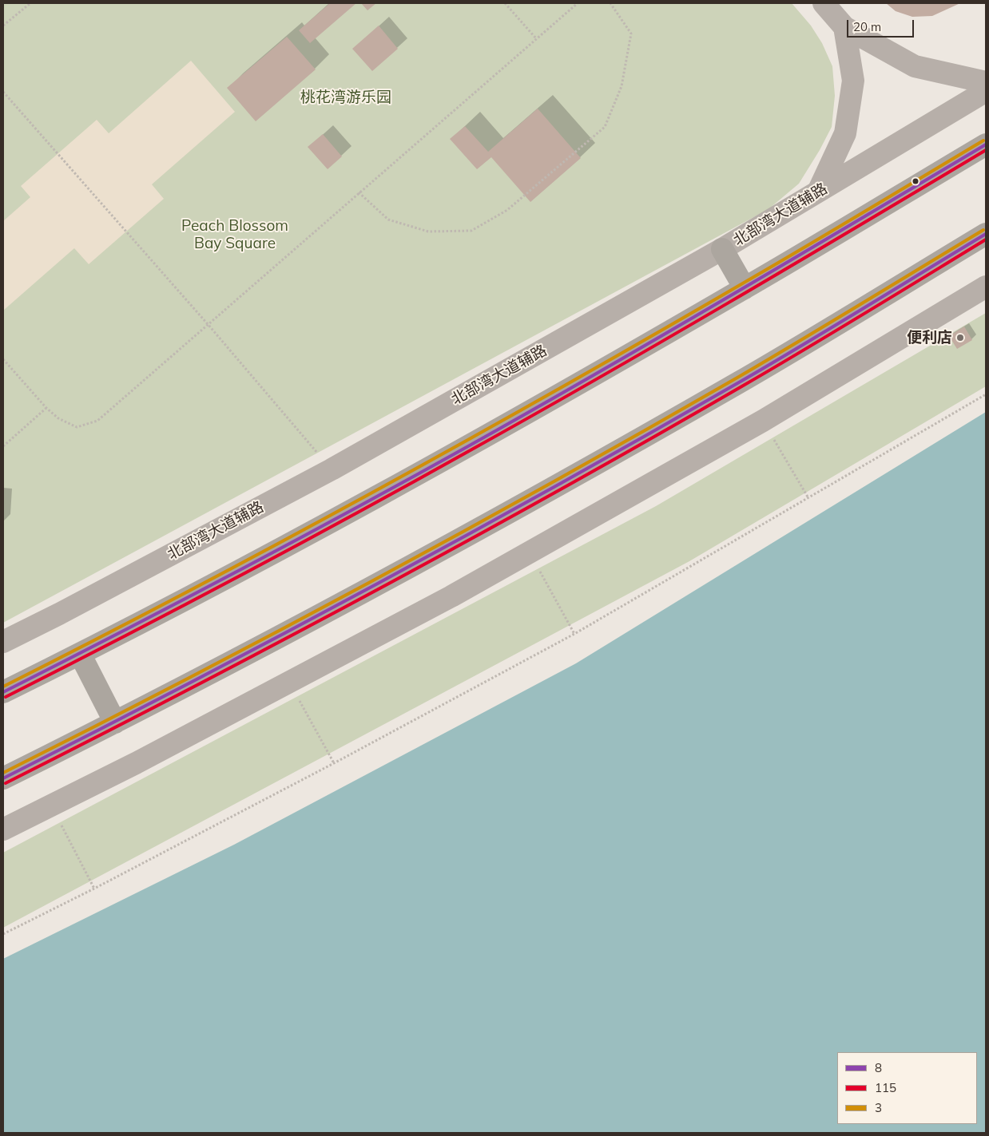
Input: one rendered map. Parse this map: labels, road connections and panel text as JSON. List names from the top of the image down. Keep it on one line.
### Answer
{"streets":{"main road":["北部湾大道辅路"]},"parks":["桃花湾游乐园","Peach Blossom Bay Square"],"places":["便利店"],"lines":["transit line 3","transit line 8","transit line 115"],"legend":["8","115","3"],"scale_bar":"20 m"}
